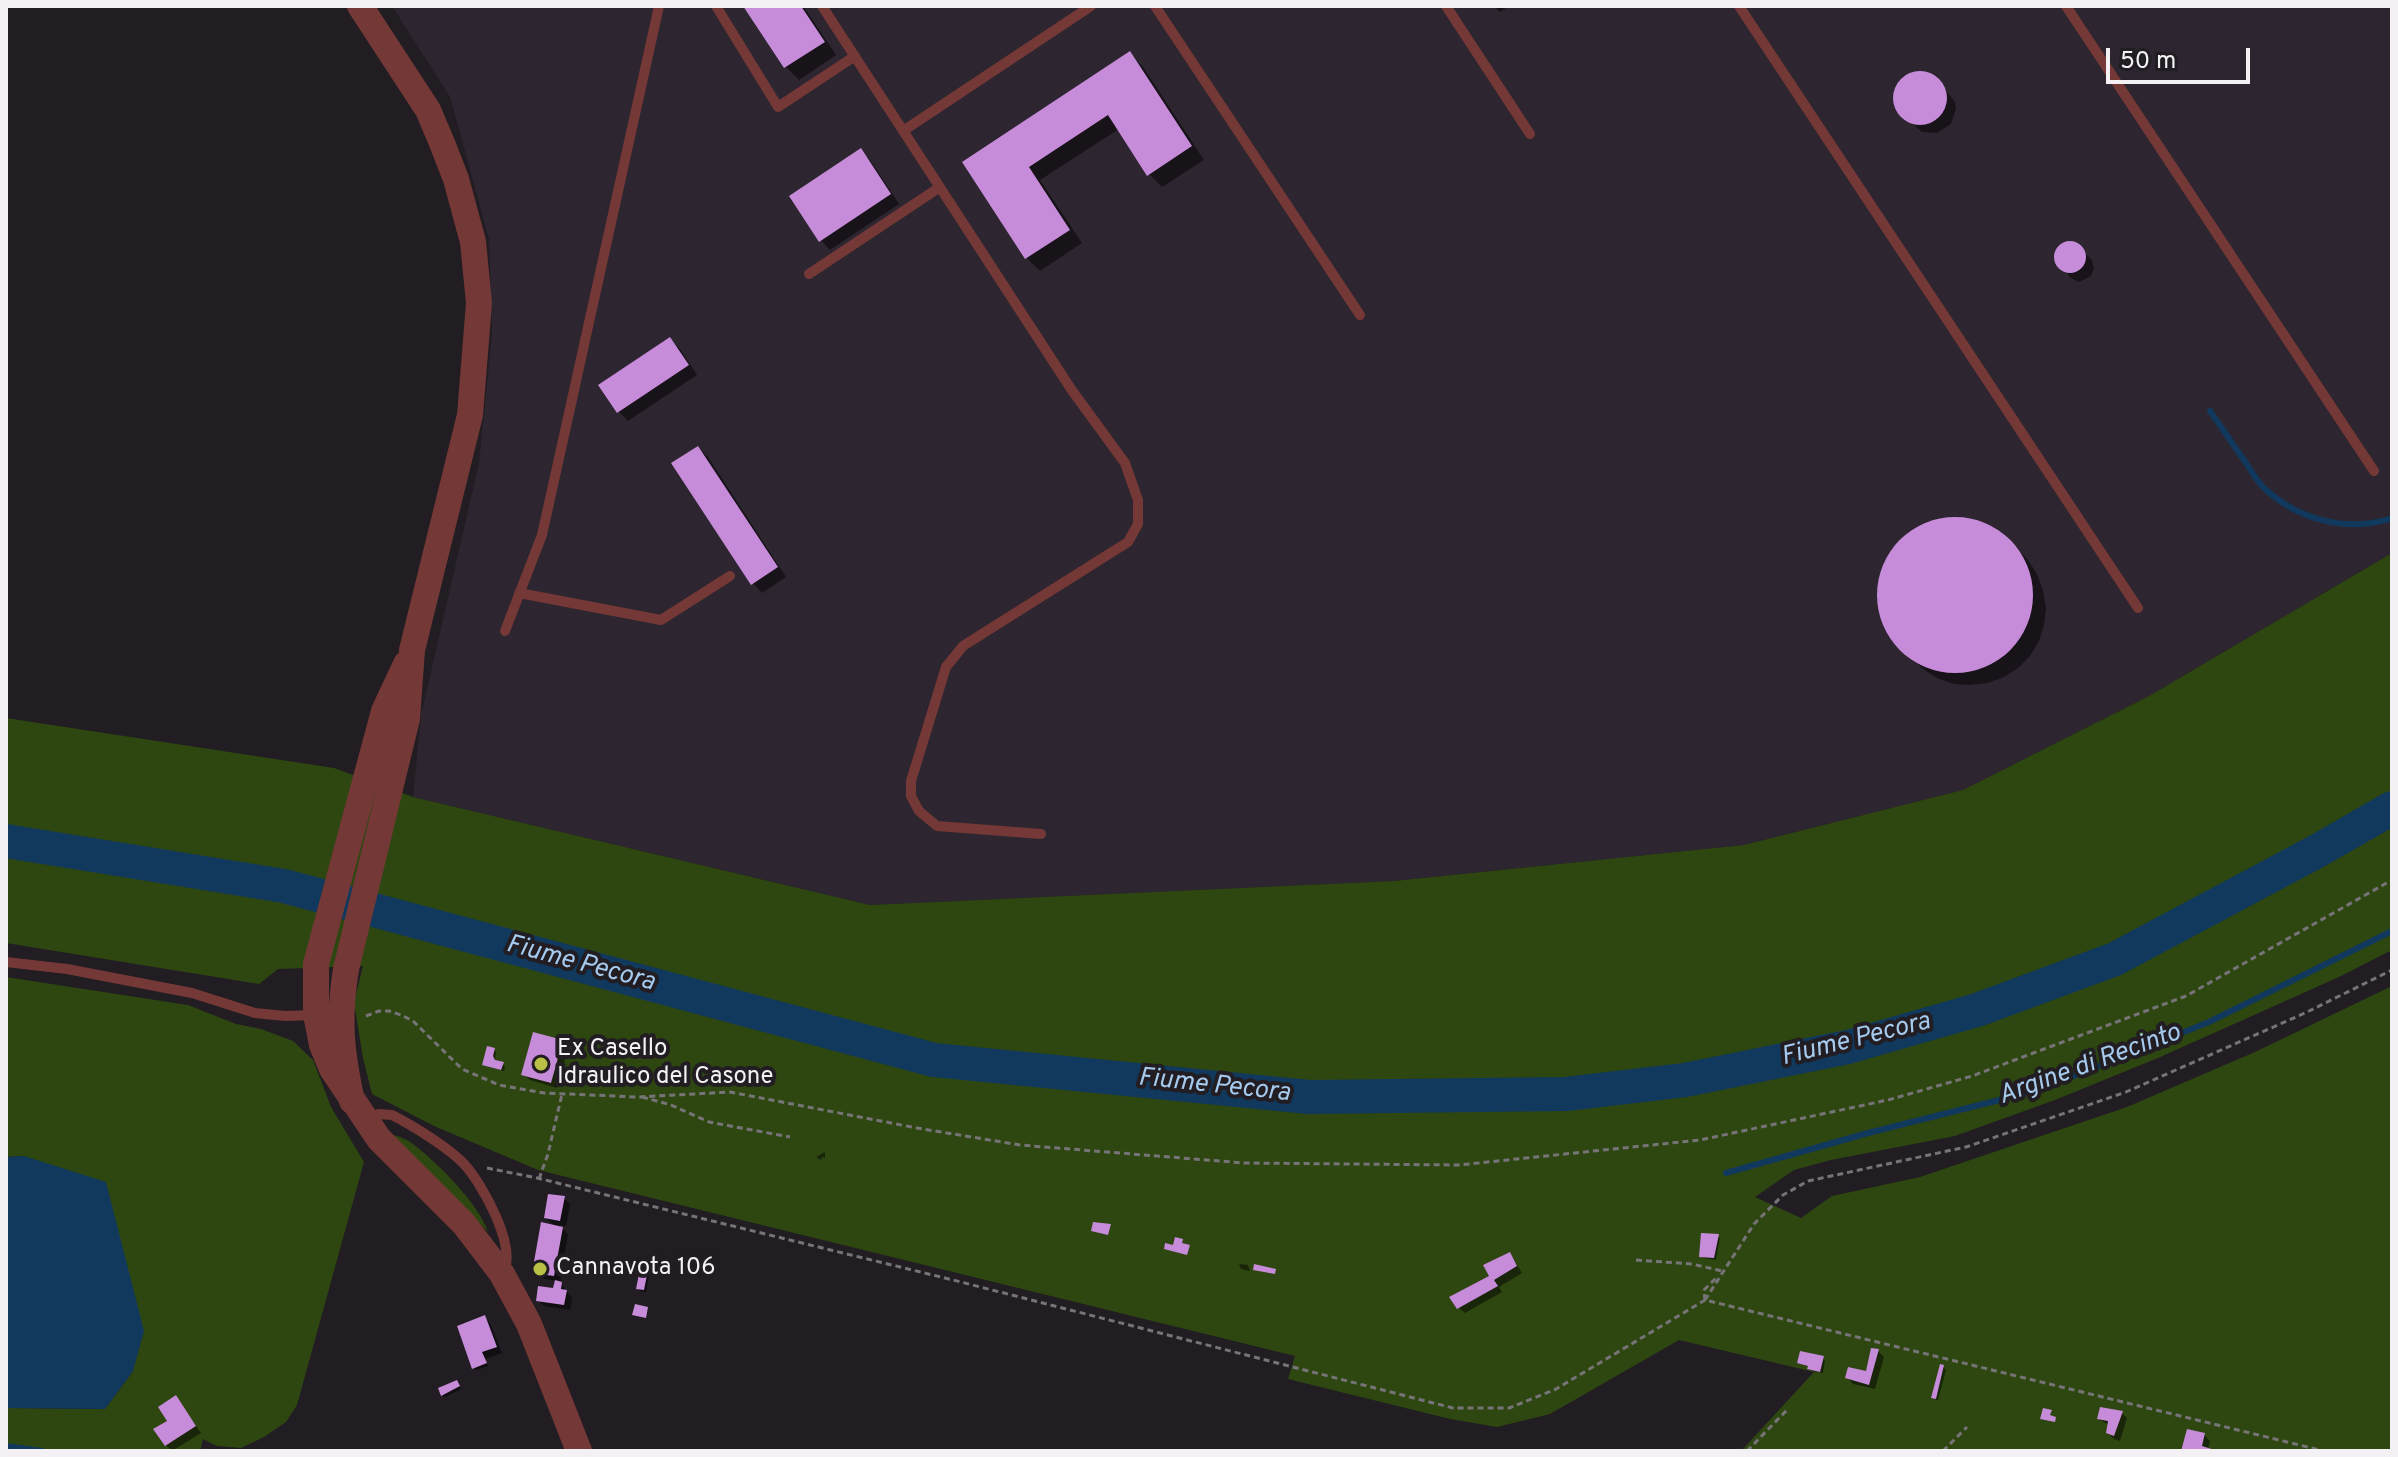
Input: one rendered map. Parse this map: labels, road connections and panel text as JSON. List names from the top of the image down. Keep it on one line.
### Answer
{"water":["Fiume Pecora","Argine di Recinto"],"places":["Ex Casello Idraulico del Casone","Cannavota 106"],"scale_bar":"50 m"}
